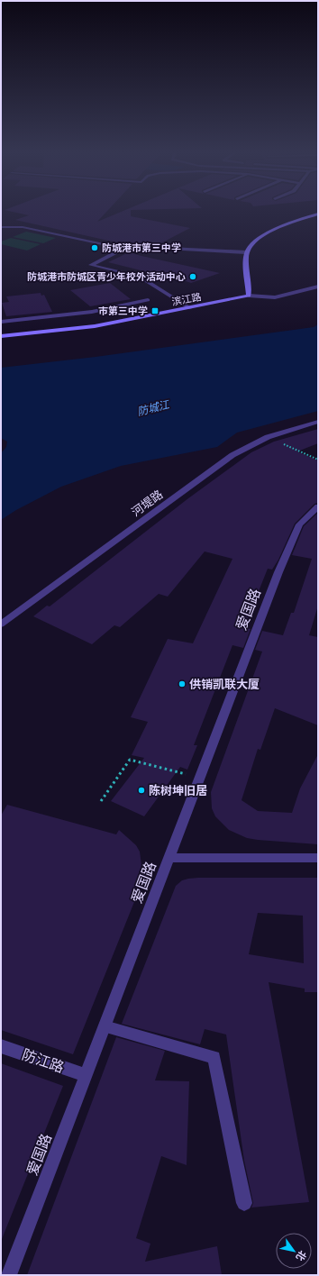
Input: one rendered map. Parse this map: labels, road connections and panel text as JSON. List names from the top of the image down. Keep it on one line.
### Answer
{"streets":{"street":["滨江路","河堤路","爱国路","防江路"]},"crossings":[["爱国路","防江路"]],"water":["防城江"],"places":{"other":["防城港市第三中学","防城港市防城区青少年校外活动中心","供销凯联大厦","陈树坤旧居"],"transit":["巿第三中学"]},"north":"bottom right"}
